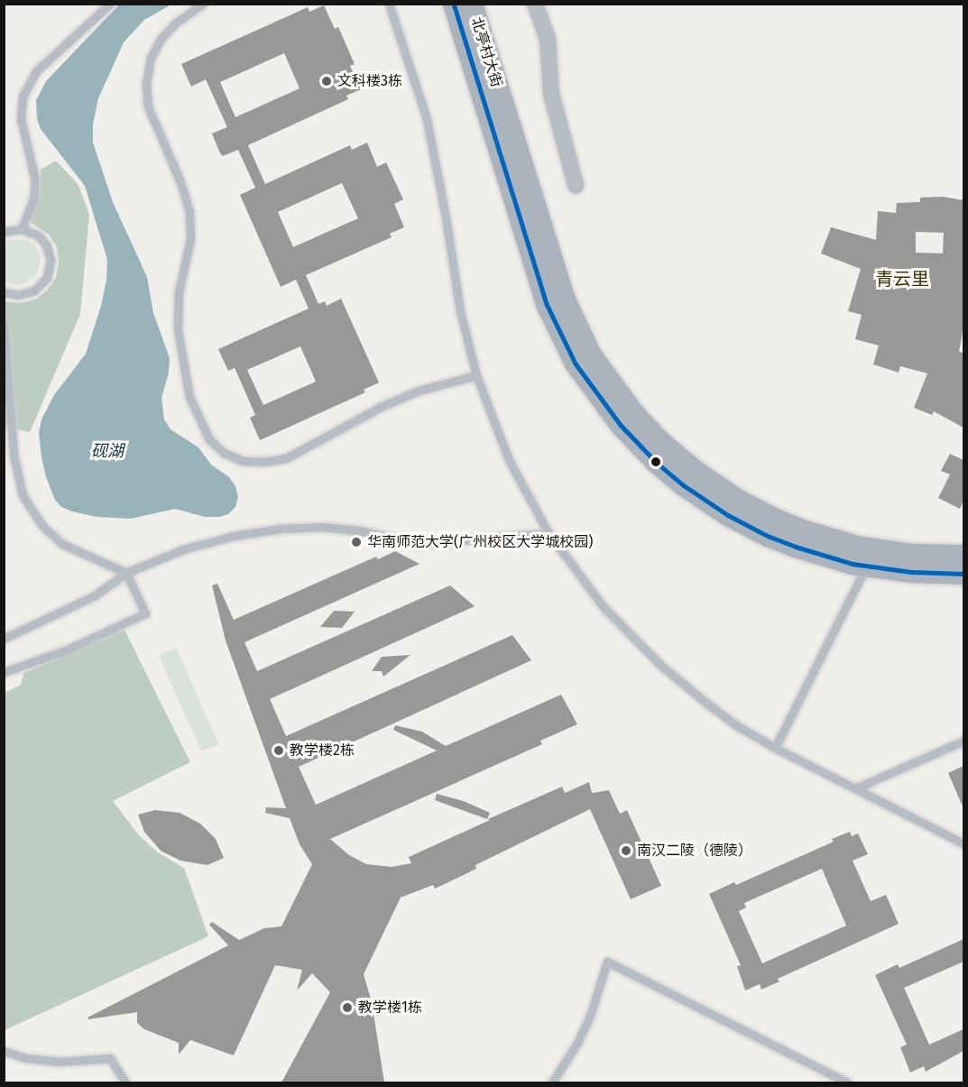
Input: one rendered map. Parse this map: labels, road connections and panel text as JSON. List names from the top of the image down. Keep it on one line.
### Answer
{"streets":{"main road":["北亭村大街"]},"districts":["青云里"],"water":["砚湖"],"places":["文科楼3栋","华南师范大学(广州校区大学城校园)","教学楼2栋","南汉二陵（德陵）","教学楼1栋"]}
